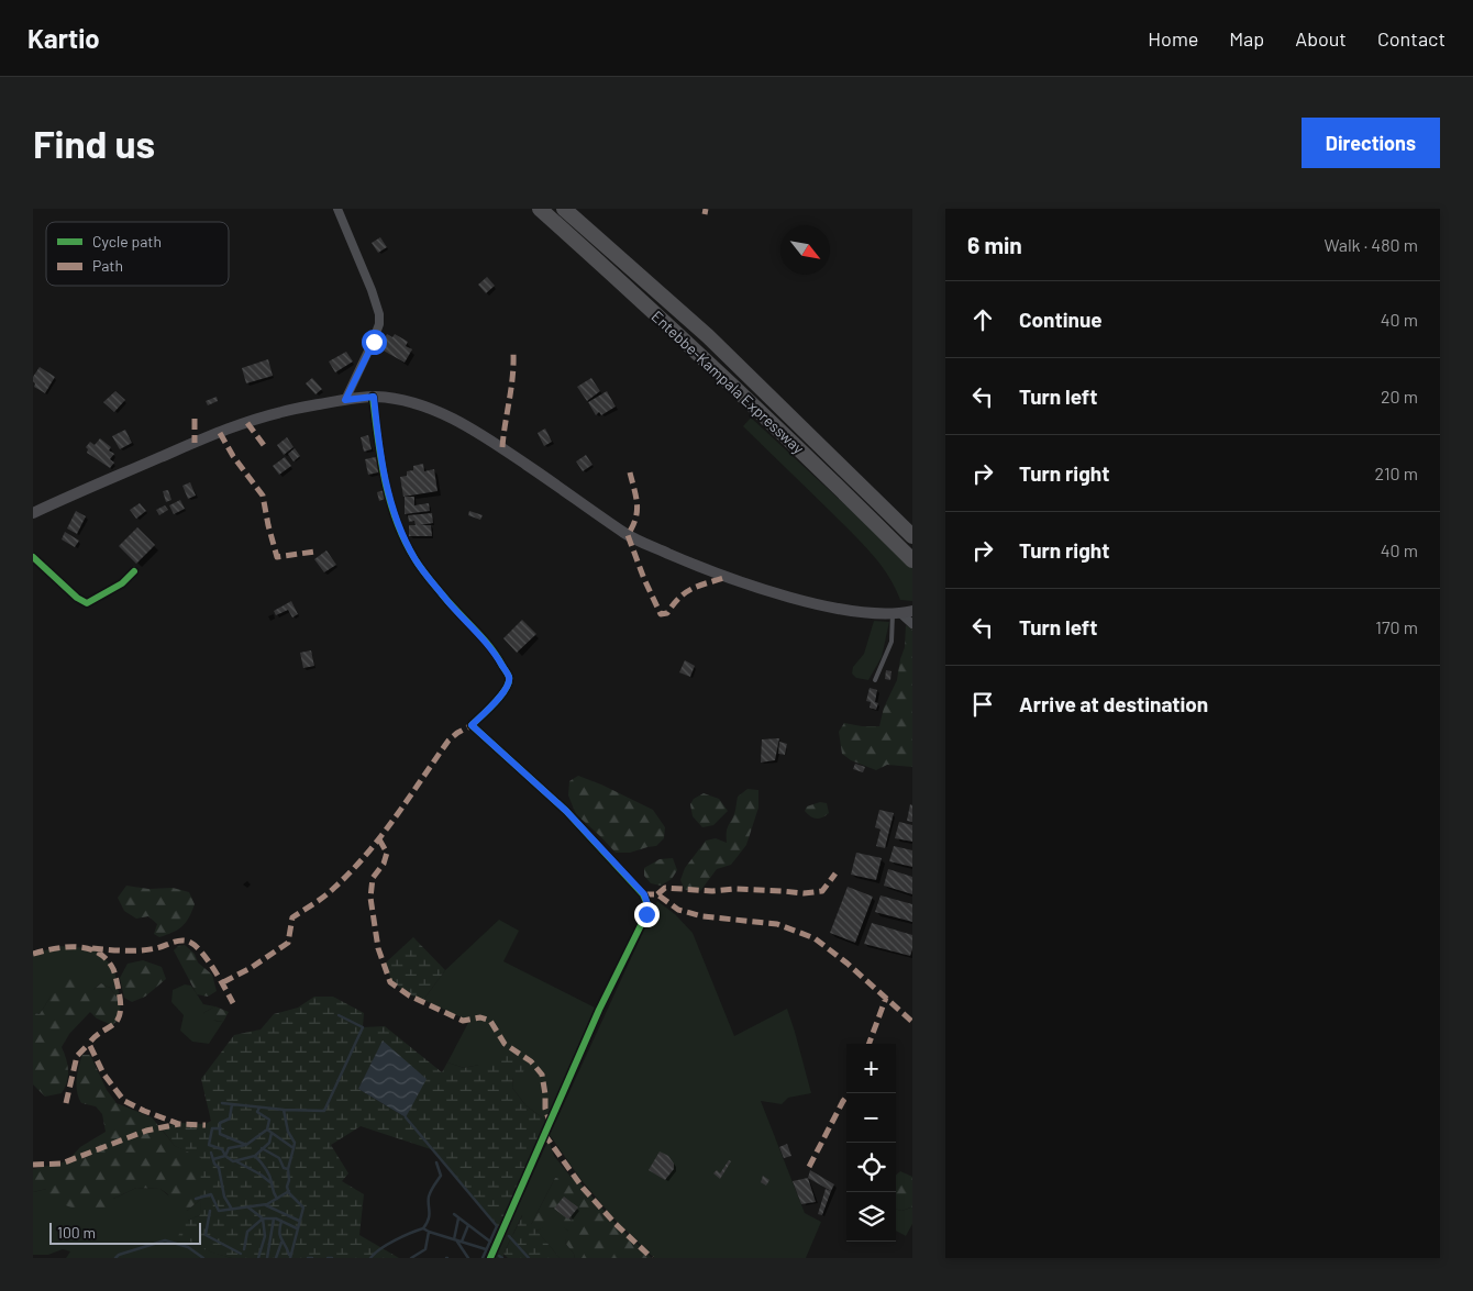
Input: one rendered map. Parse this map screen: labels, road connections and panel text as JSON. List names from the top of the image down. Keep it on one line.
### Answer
{"streets":{"highway":["Entebbe-Kampala Expressway"]},"legend":["Cycle path","Path"],"scale_bar":"100 m","north":"bottom right","page":{"header":"Kartio","nav":["Home","Map","About","Contact"],"buttons":"Directions","title":"Find us","heading":["6 min","Walk · 480 m"],"list":[["Continue","40 m"],["Turn left","20 m"],["Turn right","210 m"],["Turn right","40 m"],["Turn left","170 m"],"Arrive at destination"],"map_buttons":["+","−"],"scale":"100 m"}}
